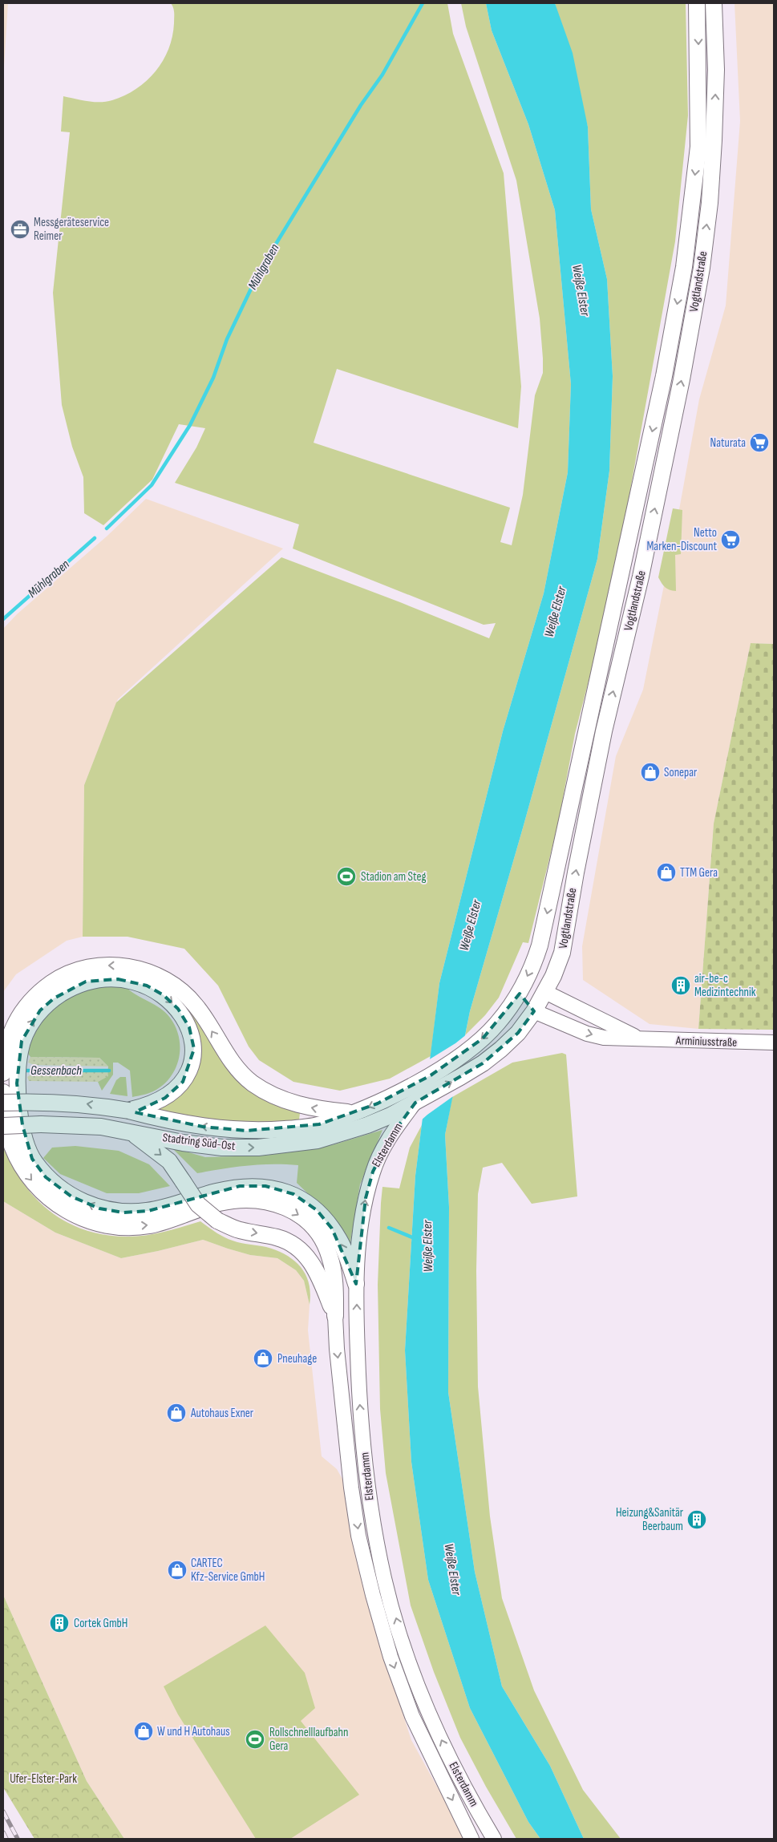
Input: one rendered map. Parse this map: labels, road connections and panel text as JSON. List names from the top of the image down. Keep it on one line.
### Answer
{"streets":{"main road":["Vogtlandstraße","Arminiusstraße","Stadtring Süd-Ost","Elsterdamm"]},"crossings":[["Vogtlandstraße","Arminiusstraße"],["Vogtlandstraße","Stadtring Süd-Ost"],["Vogtlandstraße","Elsterdamm"]],"water":["Mühlgraben","Weiße Elster","Gessenbach"],"parks":["Ufer-Elster-Park"],"places":{"office":["Messgeräteservice Reimer"],"supermarket":["Naturata","Netto Marken-Discount"],"shop":["Sonepar","TTM Gera","Pneuhage","Autohaus Exner","CARTEC Kfz-Service GmbH","W und H Autohaus"],"sports":["Stadion am Steg","Rollschnelllaufbahn Gera"],"building":["air-be-c Medizintechnik","Heizung&Sanitär Beerbaum","Cortek GmbH"]}}
